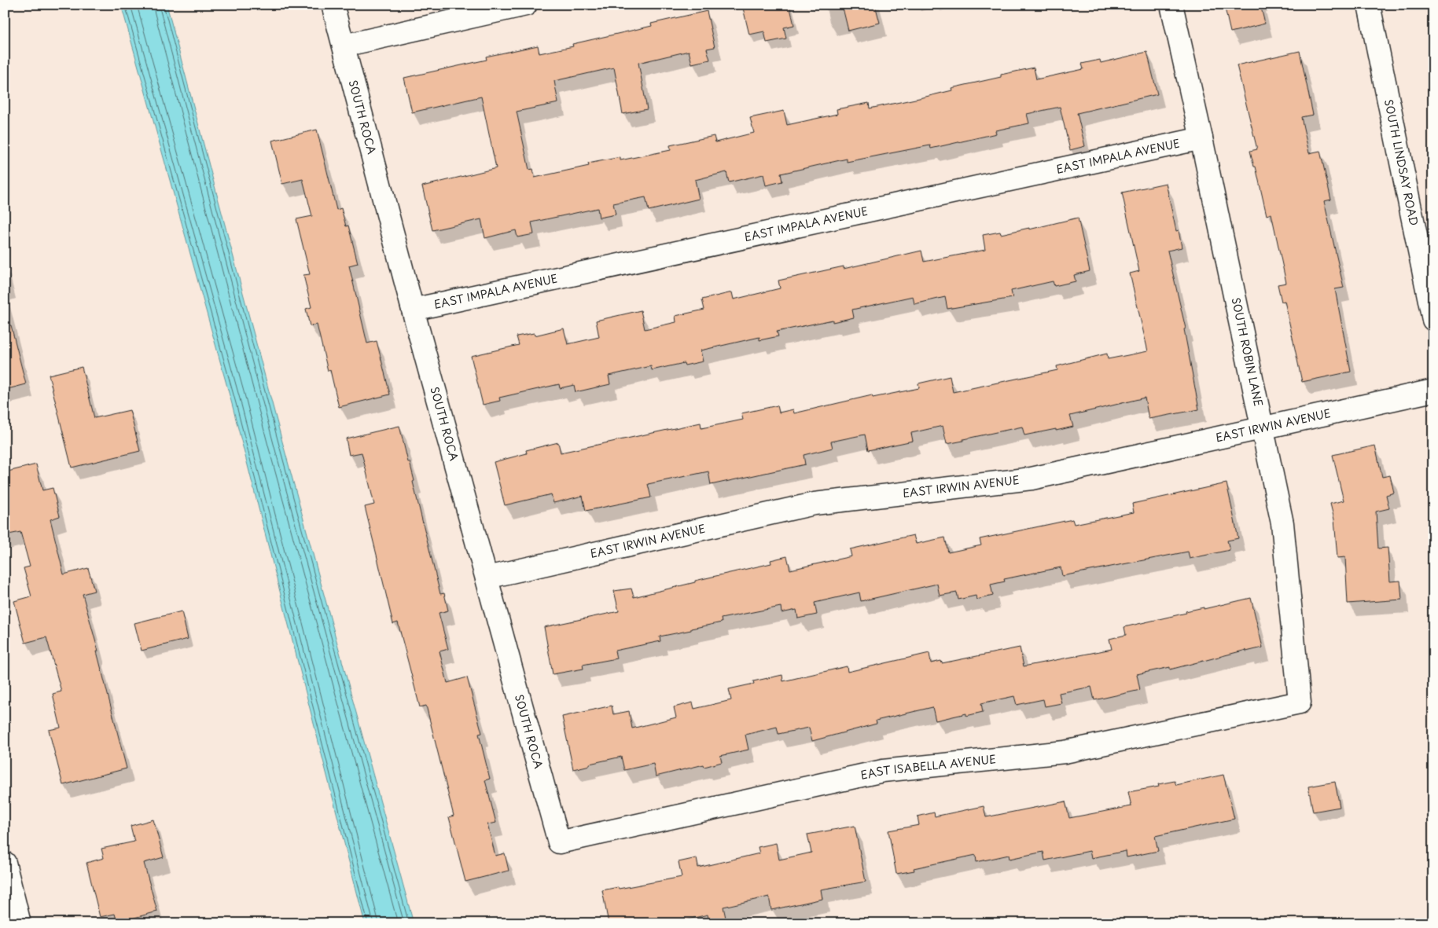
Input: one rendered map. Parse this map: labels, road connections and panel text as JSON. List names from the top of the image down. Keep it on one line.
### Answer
{"streets":{"street":["SOUTH ROCA","EAST IMPALA AVENUE","SOUTH LINDSAY ROAD","SOUTH ROBIN LANE","EAST IRWIN AVENUE","EAST ISABELLA AVENUE"]},"crossings":[["SOUTH ROCA","EAST IMPALA AVENUE"],["SOUTH ROCA","EAST IRWIN AVENUE"],["SOUTH ROCA","EAST ISABELLA AVENUE"],["EAST IMPALA AVENUE","SOUTH ROBIN LANE"],["SOUTH ROBIN LANE","EAST IRWIN AVENUE"],["SOUTH ROBIN LANE","EAST ISABELLA AVENUE"]]}
